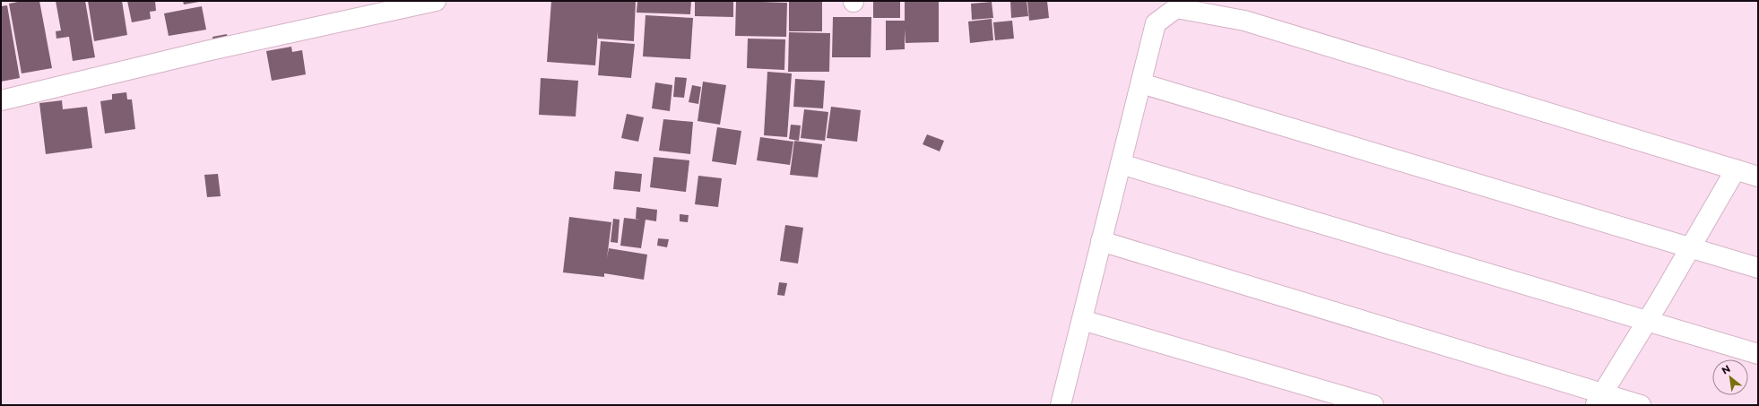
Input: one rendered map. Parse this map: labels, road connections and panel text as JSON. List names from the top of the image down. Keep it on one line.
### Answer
{"north":"top left"}
